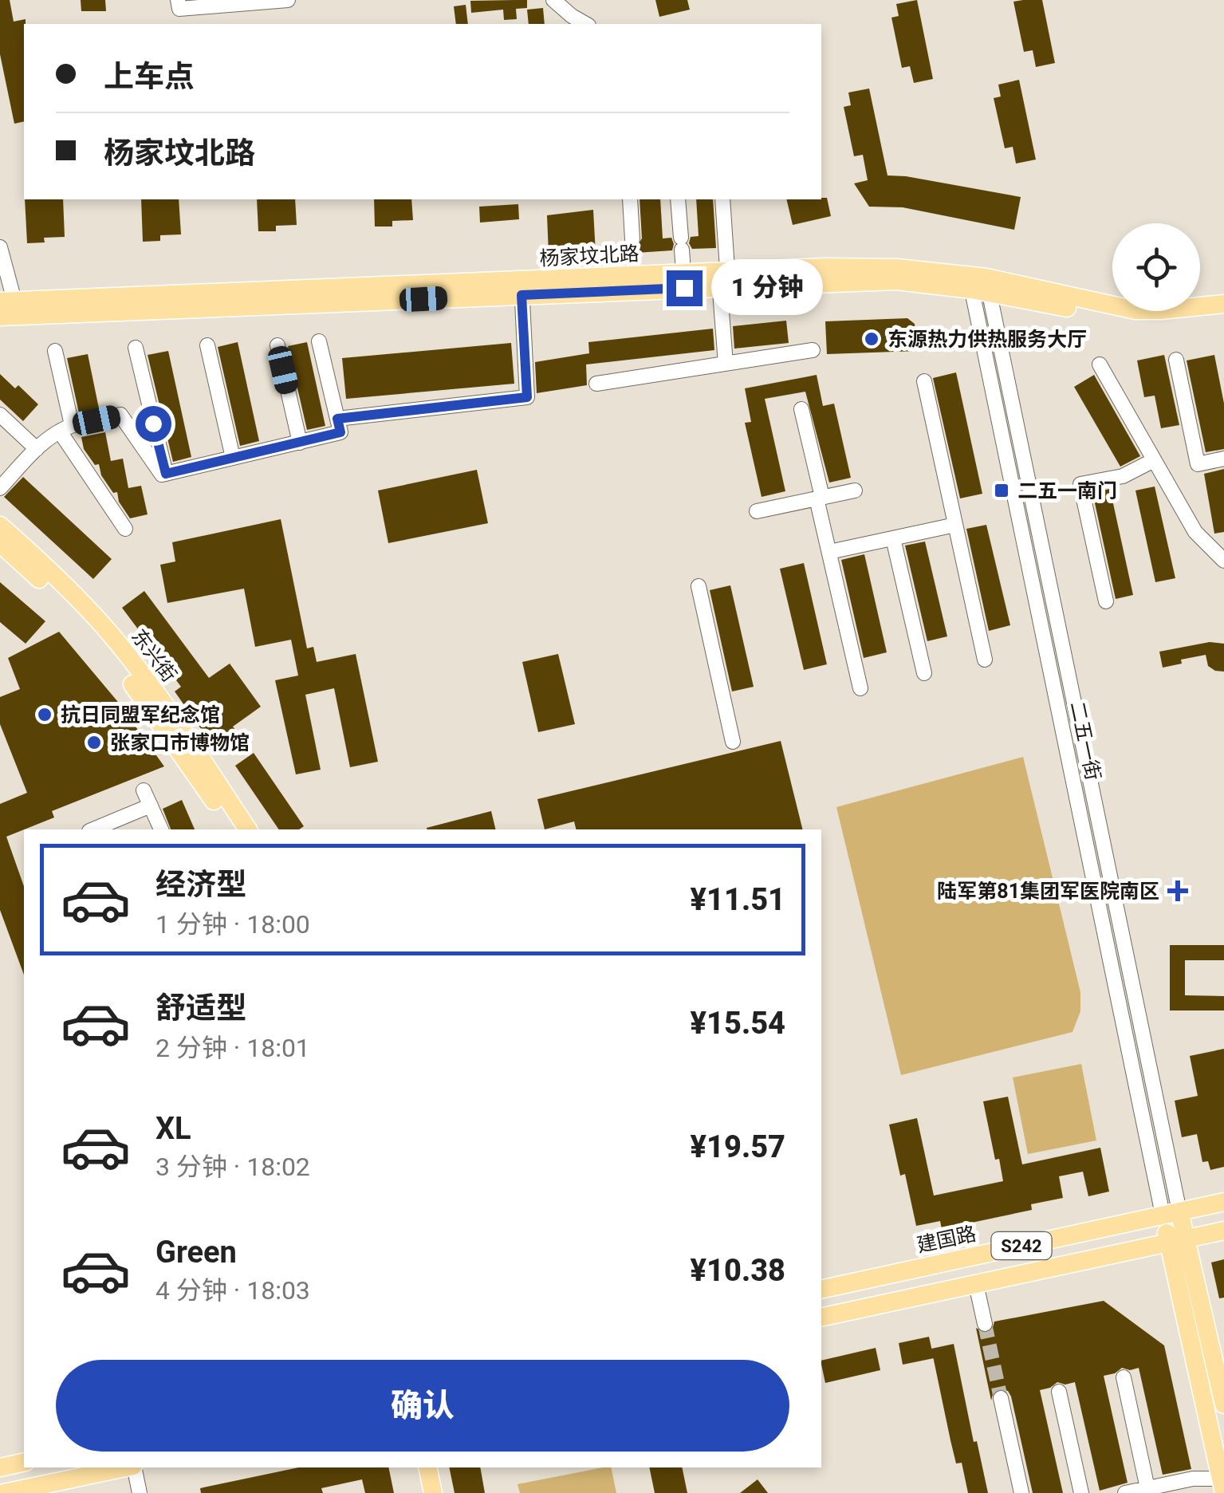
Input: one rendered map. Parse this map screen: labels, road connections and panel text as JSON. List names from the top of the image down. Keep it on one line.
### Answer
{"streets":{"main road":["杨家坟北路","东兴街","建国路","S242"],"street":["二五一街"]},"crossings":[["杨家坟北路","二五一街"],["二五一街","建国路"]],"places":{"other":["东源热力供热服务大厅","抗日同盟军纪念馆","张家口市博物馆"],"transit":["二五一南门"],"health":["陆军第81集团军医院南区"]},"page":{"banner":["上车点","杨家坟北路"],"bubble":"1 分钟","list":[{"name":"经济型","note":"1 分钟 · 18:00","value":"¥11.51"},{"name":"舒适型","note":"2 分钟 · 18:01","value":"¥15.54"},{"name":"XL","note":"3 分钟 · 18:02","value":"¥19.57"},{"name":"Green","note":"4 分钟 · 18:03","value":"¥10.38"}],"buttons":"确认"}}
